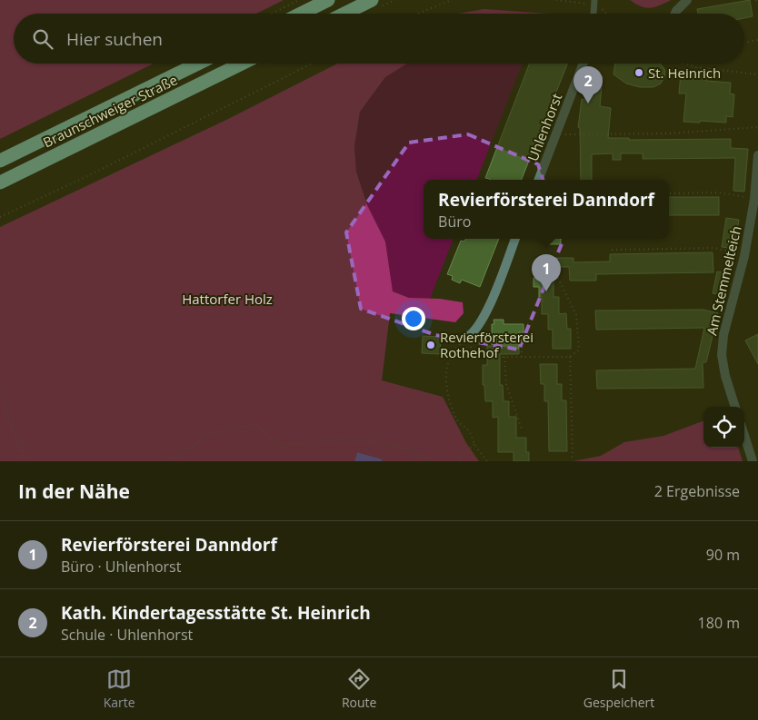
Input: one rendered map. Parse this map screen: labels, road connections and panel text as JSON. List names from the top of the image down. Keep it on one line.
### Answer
{"streets":{"highway":["Braunschweiger Straße"],"street":["Uhlenhorst","Am Stemmelteich"]},"parks":["Hattorfer Holz"],"places":["St. Heinrich","Revierförsterei Rothehof"],"page":{"search":"Hier suchen","pins":["2","1"],"popup":["Revierförsterei Danndorf","Büro"],"heading":["In der Nähe","2 Ergebnisse"],"list":[{"mark":"1","name":"Revierförsterei Danndorf","note":"Büro · Uhlenhorst","value":"90 m"},{"mark":"2","name":"Kath. Kindertagesstätte St. Heinrich","note":"Schule · Uhlenhorst","value":"180 m"}],"nav":["Karte","Route","Gespeichert"]}}
